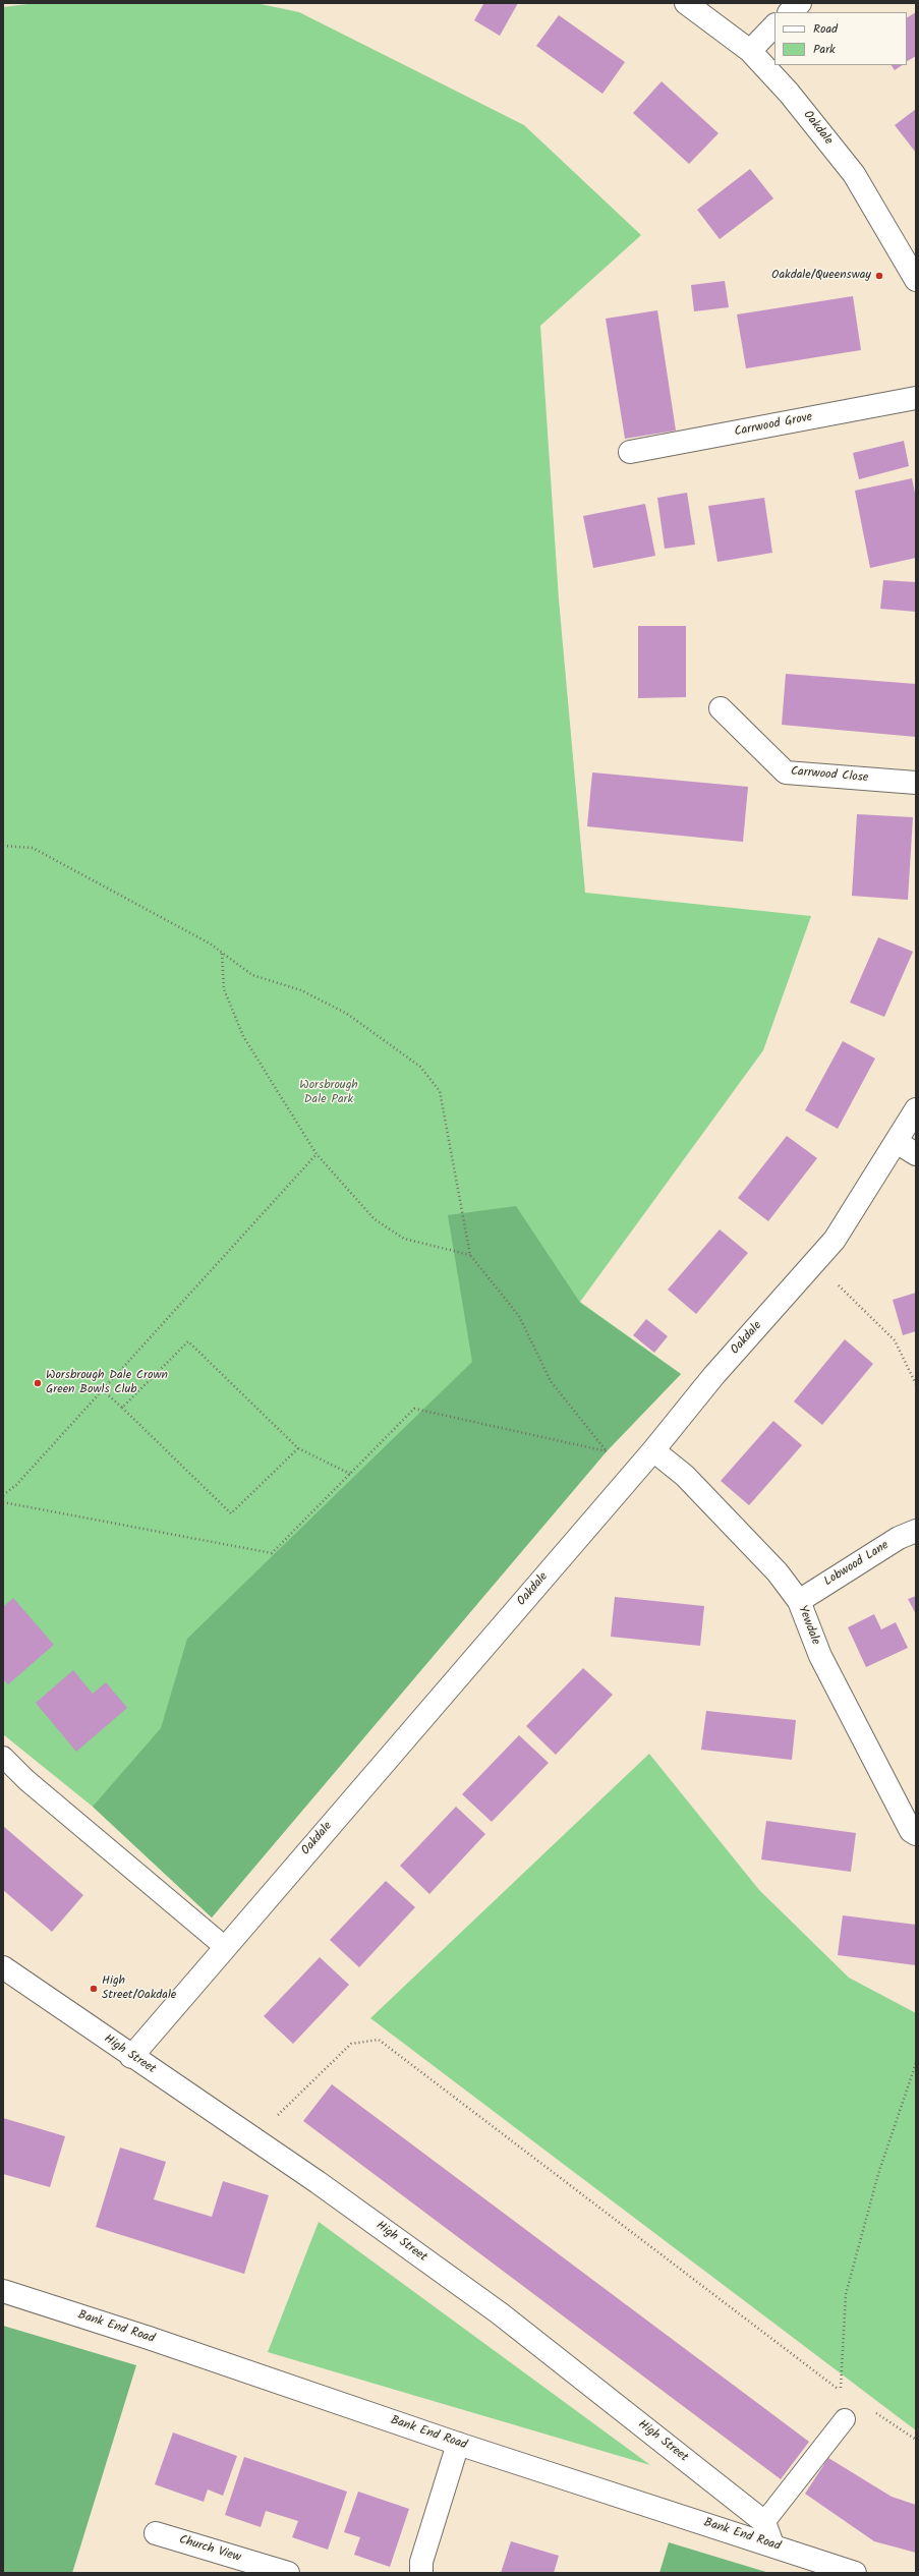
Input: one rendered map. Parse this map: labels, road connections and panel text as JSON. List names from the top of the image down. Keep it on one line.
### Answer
{"streets":{"street":["Oakdale","Carrwood Grove","Carrwood Close","Lobwood Lane","Yewdale","High Street","Bank End Road","Church View"]},"crossings":[["Oakdale","Yewdale"],["Oakdale","High Street"],["Lobwood Lane","Yewdale"]],"parks":["Worsbrough Dale Park"],"places":["Oakdale/Queensway","Worsbrough Dale Crown Green Bowls Club","High Street/Oakdale"],"legend":["Road","Park"]}
